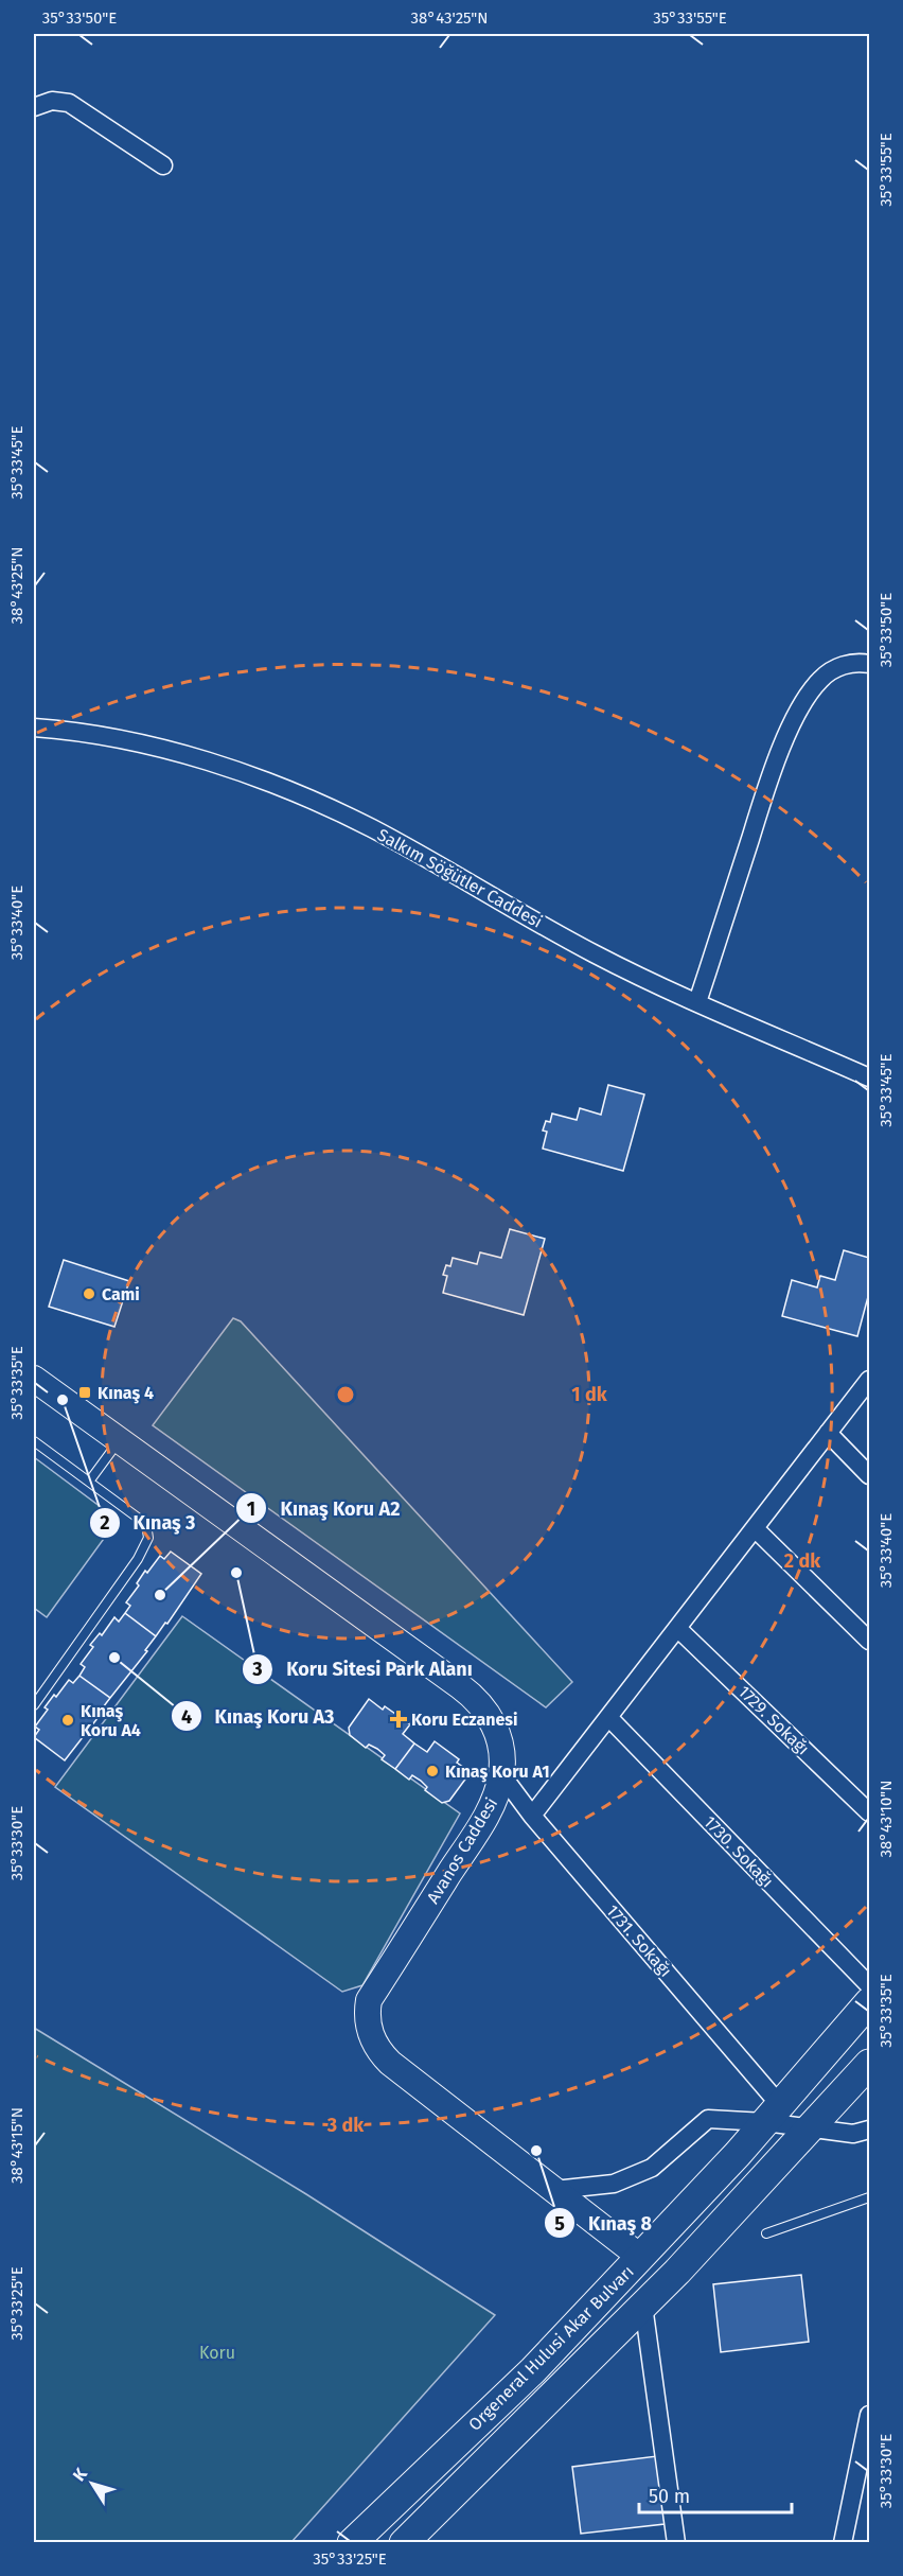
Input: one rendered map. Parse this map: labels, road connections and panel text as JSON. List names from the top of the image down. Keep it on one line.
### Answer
{"streets":{"main road":["Orgeneral Hulusi Akar Bulvarı"],"street":["Salkım Söğütler Caddesi","1729. Sokağı","Avanos Caddesi","1730. Sokağı","1731. Sokağı"]},"crossings":[["Avanos Caddesi","1731. Sokağı"],["Avanos Caddesi","Orgeneral Hulusi Akar Bulvarı"],["1731. Sokağı","Orgeneral Hulusi Akar Bulvarı"]],"parks":["Koru"],"places":{"other":["Cami","Kınaş 3","Koru Sitesi Park Alanı","Kınaş Koru A2","Kınaş Koru A3","Kınaş Koru A4","Kınaş Koru A1","Kınaş 8"],"transit":["Kınaş 4"],"health":["Koru Eczanesi"]},"scale_bar":"50 m","north":"top left","coordinates":["35°33'50\"E","38°43'25\"N","35°33'55\"E","35°33'45\"E","35°33'40\"E","35°33'35\"E","38°43'10\"N","35°33'30\"E","38°43'15\"N","35°33'25\"E"],"rings":["1 dk","2 dk","3 dk"]}
